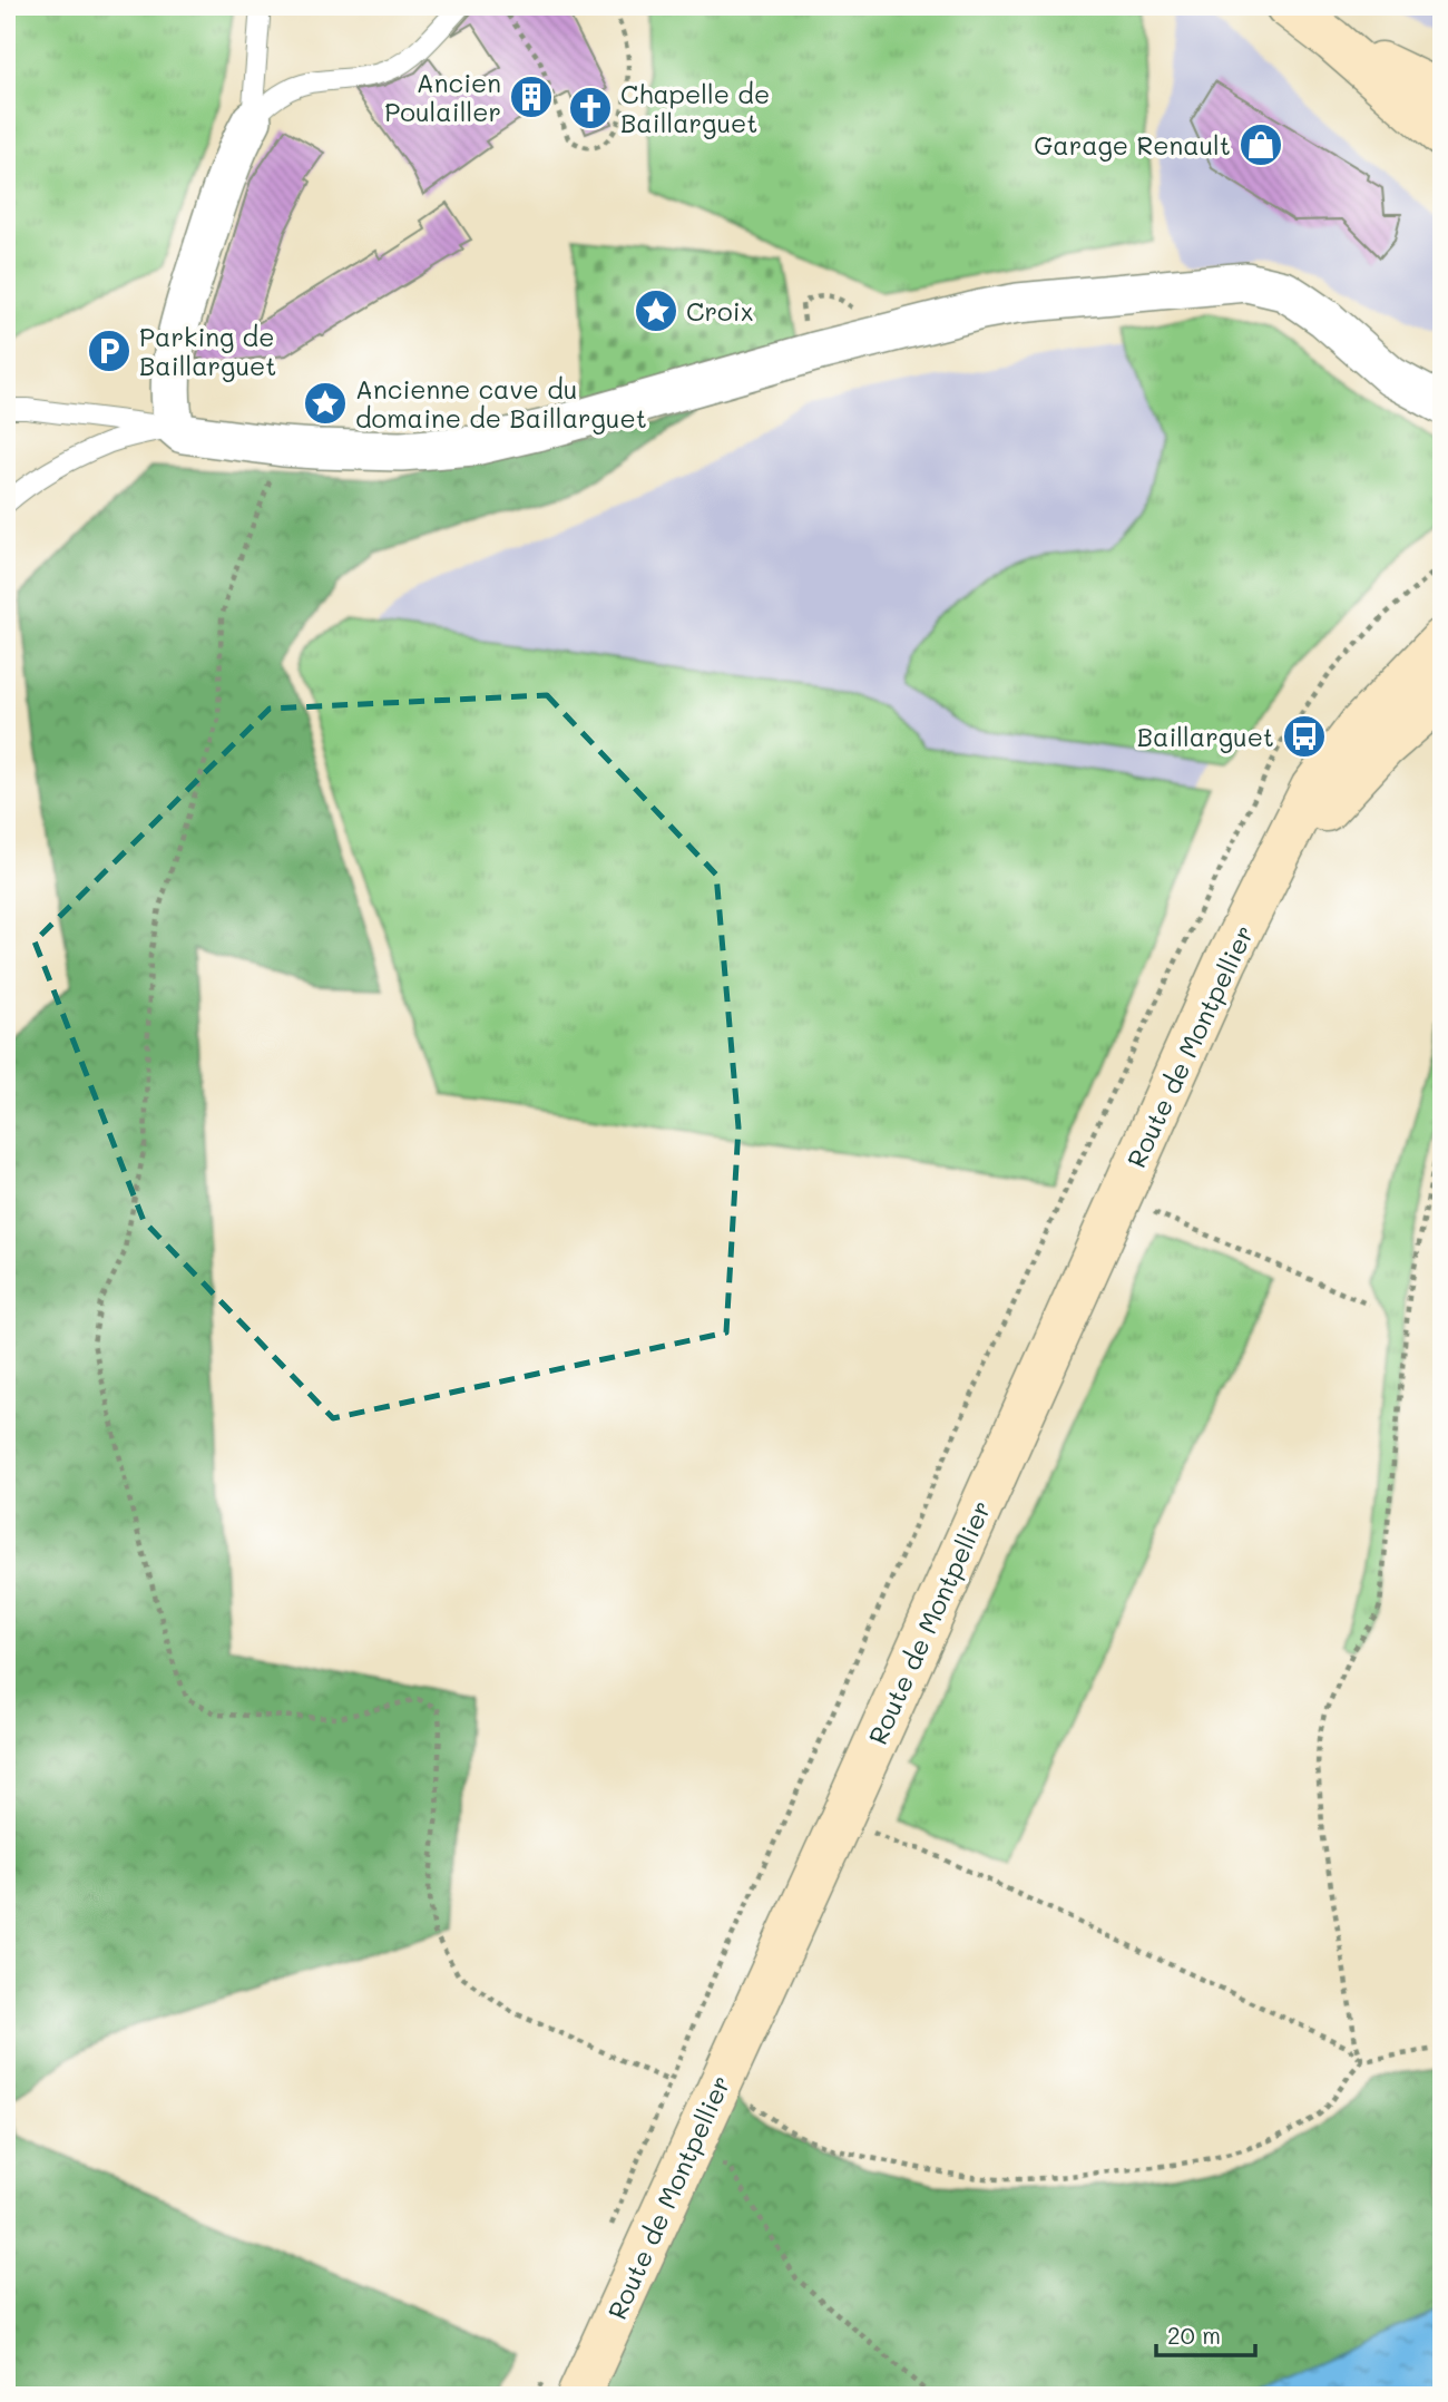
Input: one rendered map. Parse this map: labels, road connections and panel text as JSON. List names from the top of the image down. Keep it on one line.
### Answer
{"streets":{"main road":["Route de Montpellier"]},"places":{"building":["Ancien Poulailler"],"church":["Chapelle de Baillarguet"],"shop":["Garage Renault"],"place":["Croix","Ancienne cave du domaine de Baillarguet"],"parking":["Parking de Baillarguet"],"bus stop":["Baillarguet"]},"scale_bar":"20 m"}
